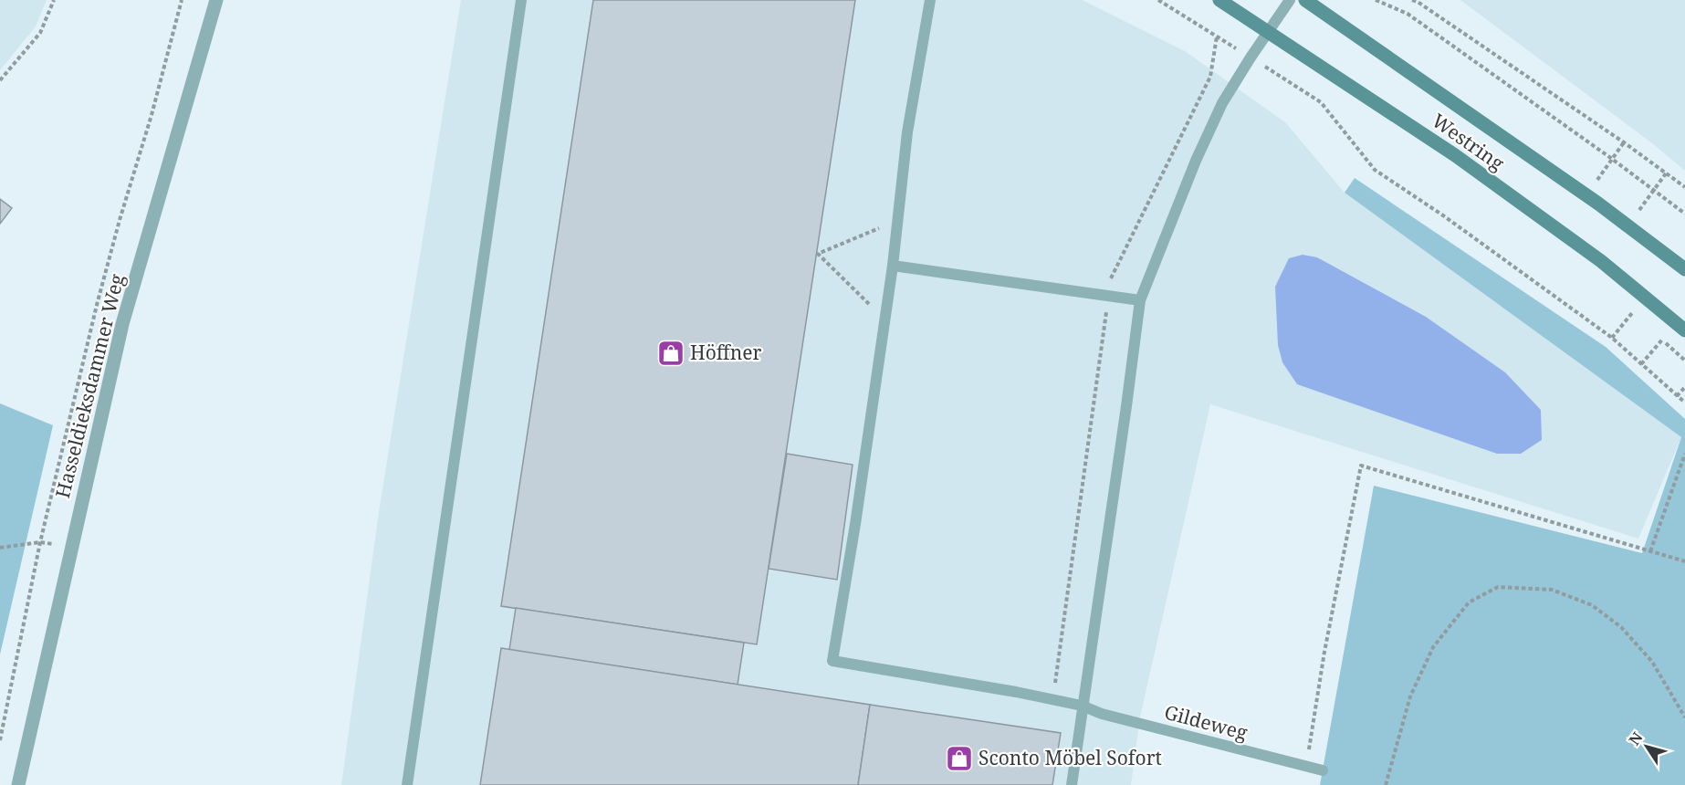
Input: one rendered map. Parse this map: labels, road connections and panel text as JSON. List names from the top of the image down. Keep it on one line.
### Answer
{"streets":{"main road":["Westring"],"street":["Hasseldieksdammer Weg"],"lane":["Gildeweg"]},"places":{"shop":["Höffner","Sconto Möbel Sofort"]},"north":"top left"}
